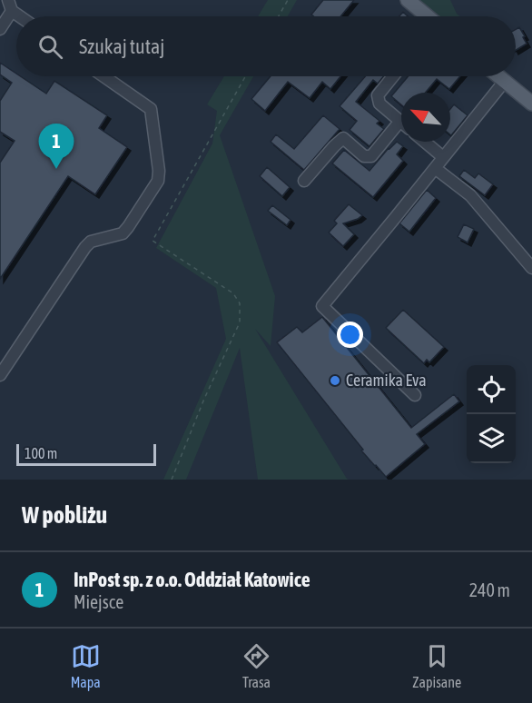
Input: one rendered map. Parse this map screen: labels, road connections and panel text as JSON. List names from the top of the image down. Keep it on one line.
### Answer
{"places":["Ceramika Eva"],"scale_bar":"100 m","north":"top left","page":{"search":"Szukaj tutaj","pins":"1","scale":"100 m","heading":"W pobliżu","list":[{"mark":"1","name":"InPost sp. z o.o. Oddział Katowice","note":"Miejsce","value":"240 m"}],"nav":["Mapa","Trasa","Zapisane"]}}
